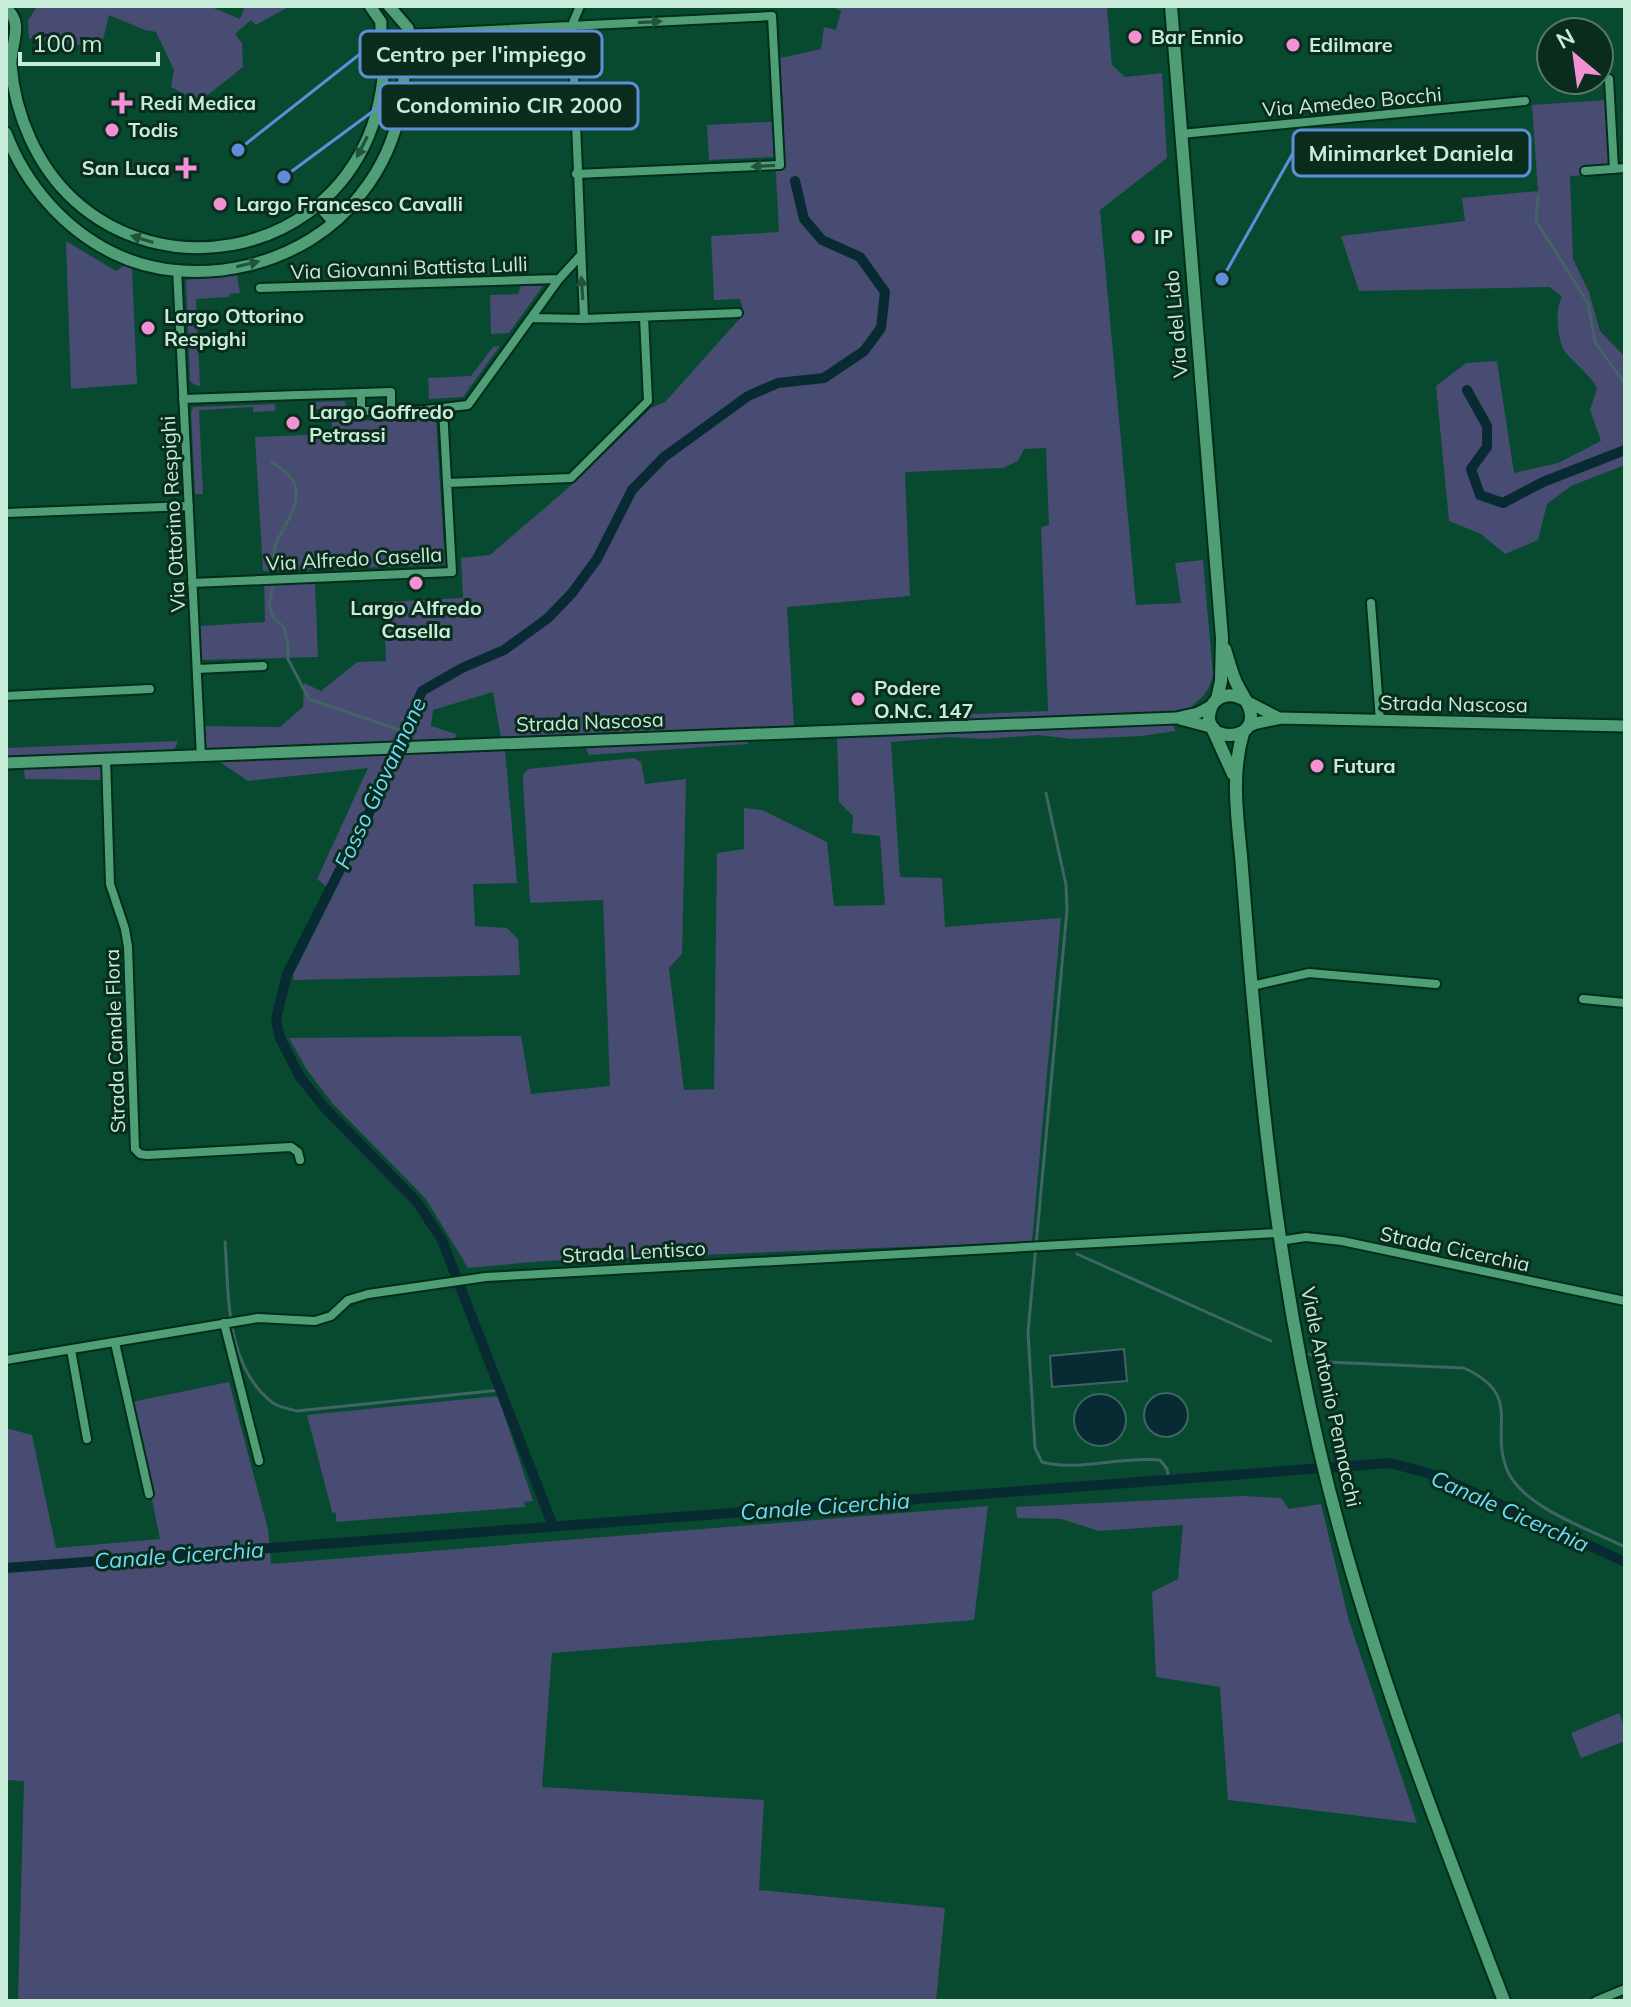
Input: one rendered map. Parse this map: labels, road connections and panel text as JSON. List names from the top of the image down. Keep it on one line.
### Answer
{"streets":{"main road":["Via del Lido","Viale Antonio Pennacchi"],"street":["Via Amedeo Bocchi","Via Giovanni Battista Lulli","Via Ottorino Respighi","Via Alfredo Casella","Strada Nascosa","Strada Canale Flora","Strada Cicerchia","Strada Lentisco"]},"crossings":[["Via Amedeo Bocchi","Via del Lido"],["Via del Lido","Strada Nascosa"],["Via del Lido","Viale Antonio Pennacchi"],["Via Ottorino Respighi","Via Alfredo Casella"],["Via Ottorino Respighi","Strada Nascosa"],["Strada Nascosa","Strada Canale Flora"],["Strada Nascosa","Viale Antonio Pennacchi"],["Strada Cicerchia","Strada Lentisco"],["Strada Cicerchia","Viale Antonio Pennacchi"],["Strada Lentisco","Viale Antonio Pennacchi"]],"water":["Fosso Giovannone","Canale Cicerchia"],"places":{"other":["Bar Ennio","Edilmare","Todis","Centro per l'impiego","Condominio CIR 2000","Largo Francesco Cavalli","IP","Minimarket Daniela","Largo Ottorino Respighi","Largo Goffredo Petrassi","Largo Alfredo Casella","Podere O.N.C. 147","Futura"],"health":["Redi Medica","San Luca"]},"scale_bar":"100 m","north":"top left"}
